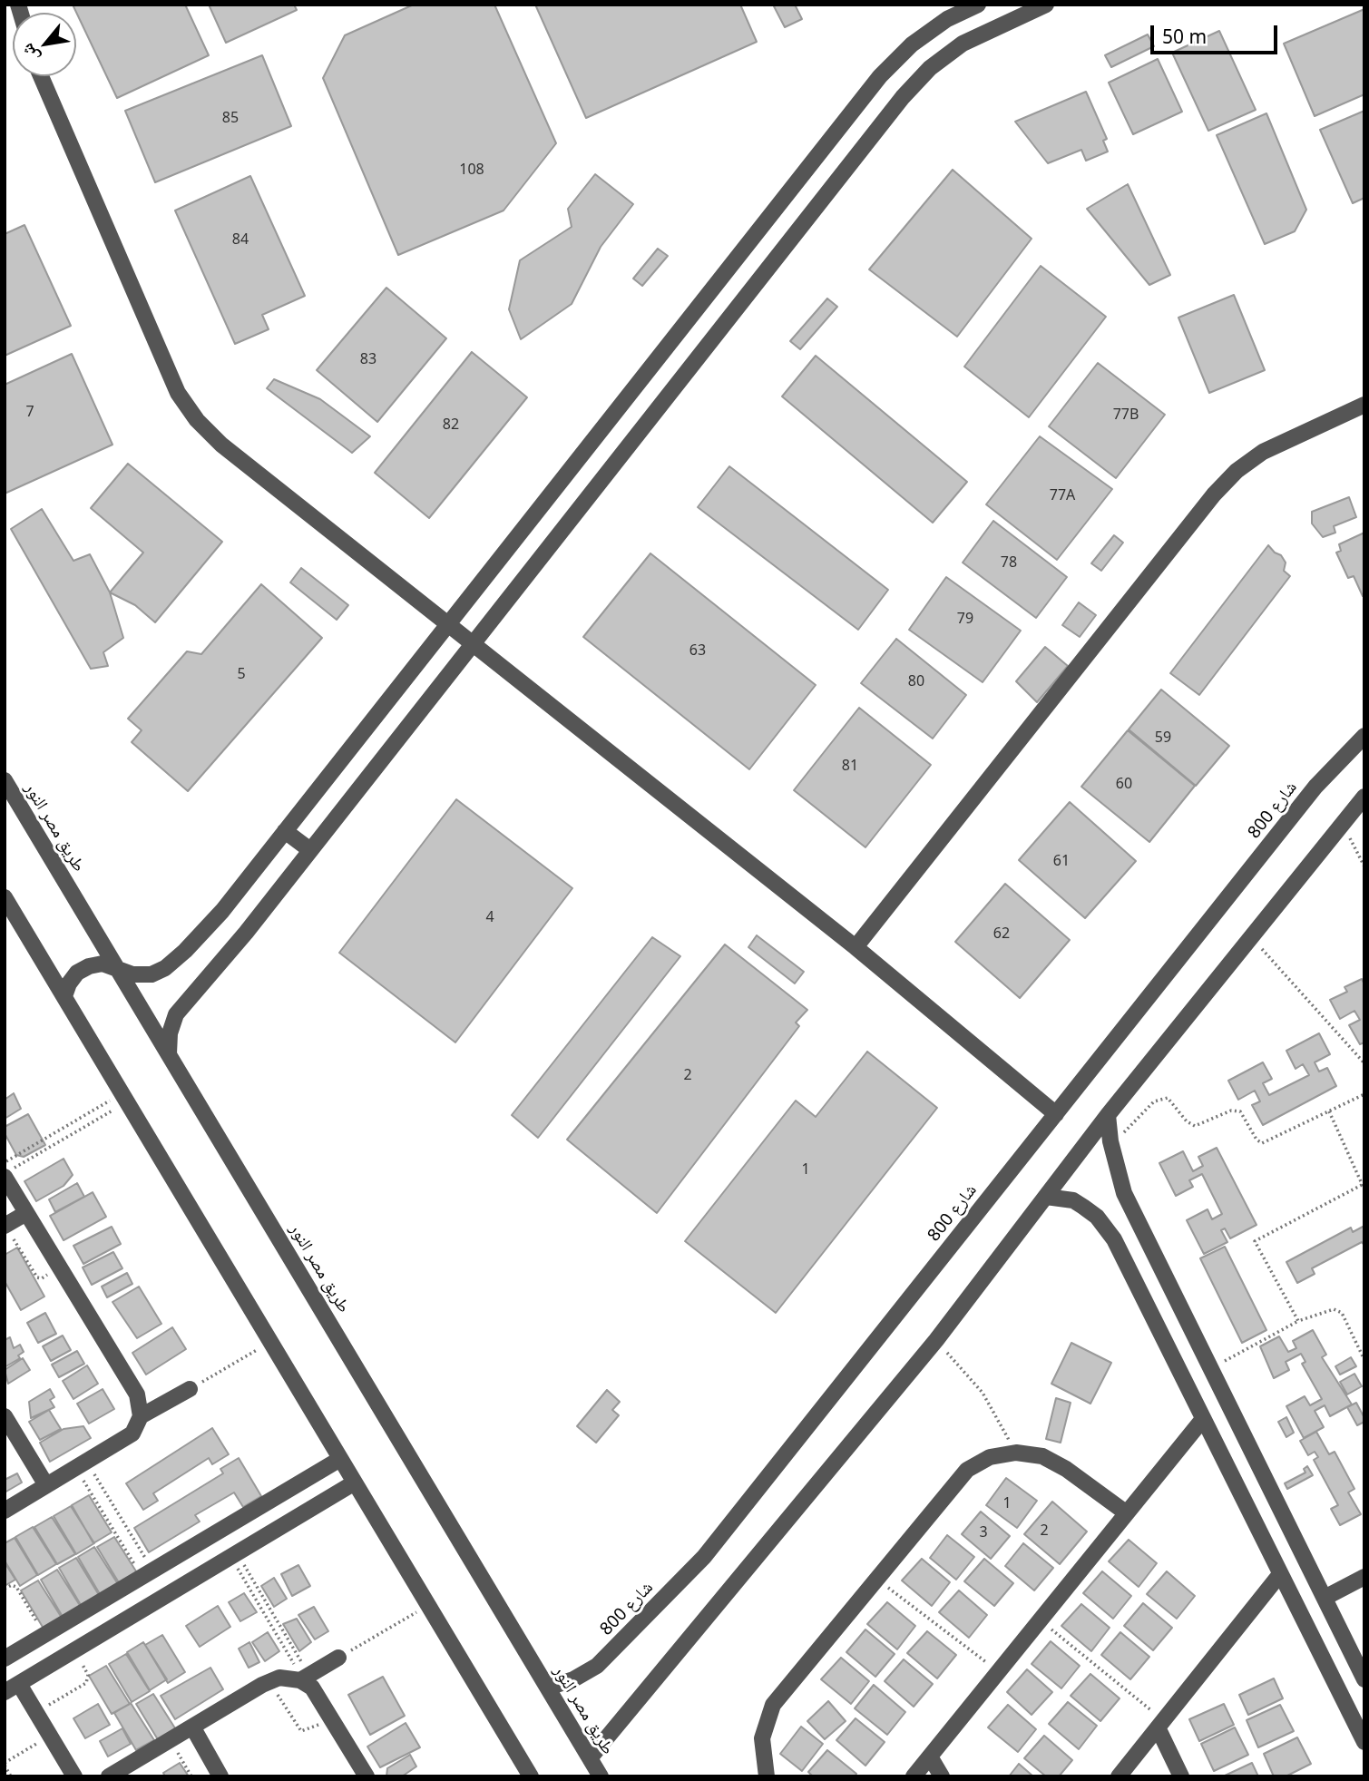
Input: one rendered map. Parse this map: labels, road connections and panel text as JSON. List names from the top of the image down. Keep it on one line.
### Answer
{"streets":{"street":["شارع 800","طريق مصر النور"]},"crossings":[["شارع 800","طريق مصر النور"]],"house_numbers":["85","108","84","83","7","77B","82","77A","78","79","63","5","80","59","81","60","61","4","62","2","1","1","2","3"],"scale_bar":"50 m","north":"bottom left"}
